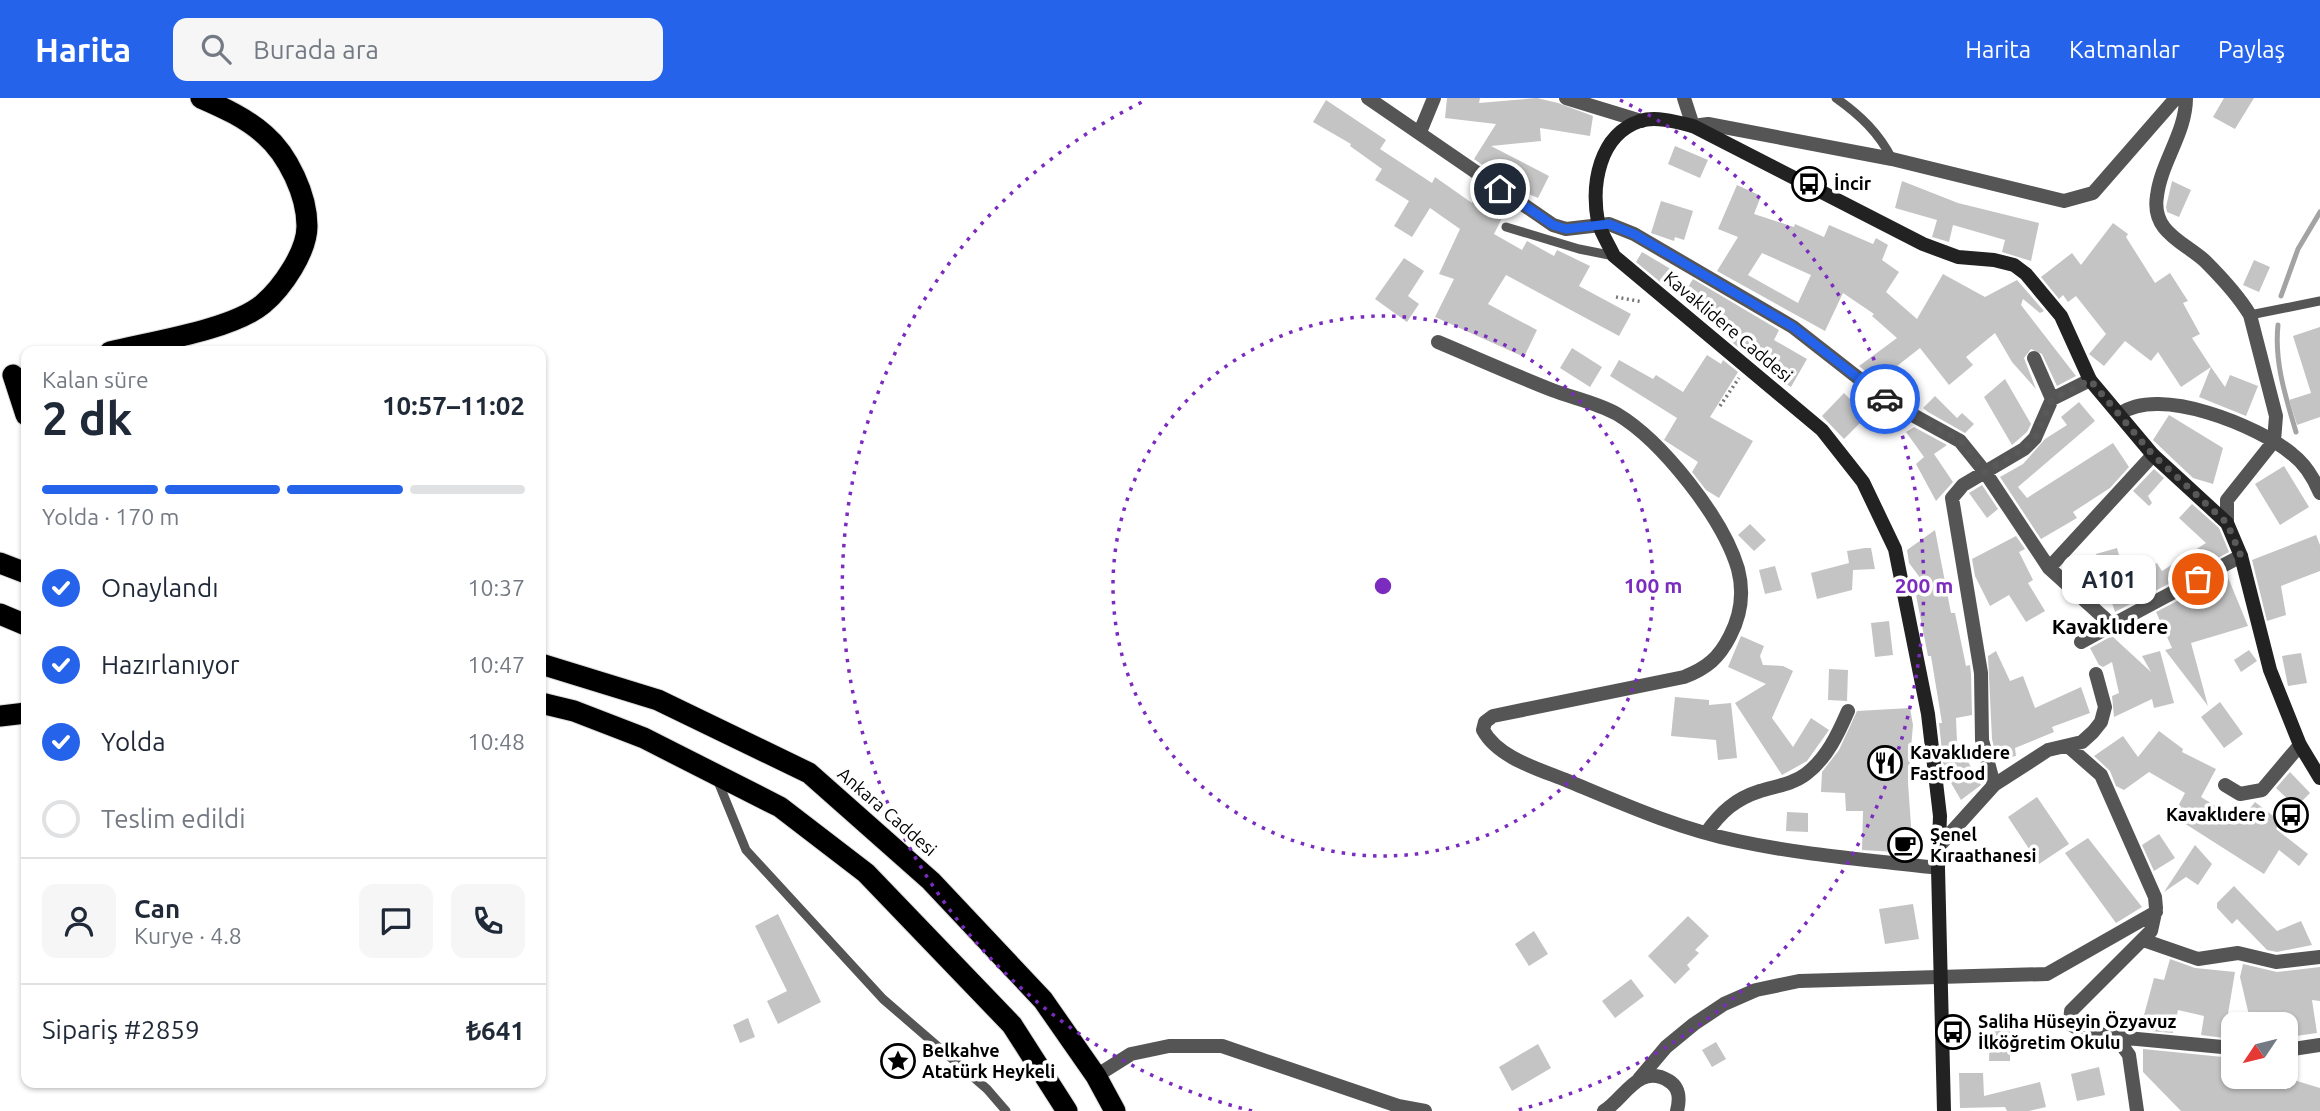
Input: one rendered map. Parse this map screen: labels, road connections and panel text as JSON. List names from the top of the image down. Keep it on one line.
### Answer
{"streets":{"highway":["Ankara Caddesi"],"street":["Kavaklidere Caddesi"]},"districts":["Kavaklıdere"],"places":{"bus stop":["İncir","Kavaklıdere","Saliha Hüseyin Özyavuz İlköğretim Okulu"],"other":["A101"],"restaurant":["Kavaklıdere Fastfood"],"cafe":["Şenel Kıraathanesi"],"place":["Belkahve Atatürk Heykeli"]},"north":"bottom left","page":{"header":"Harita","search":"Burada ara","nav":["Harita","Katmanlar","Paylaş"],"heading":["2 dk","Kalan süre","10:57–11:02"],"panel":["Can","Kurye · 4.8","Sipariş #2859","₺641"],"bar":"Yolda · 170 m","list":[["Onaylandı","10:37"],["Hazırlanıyor","10:47"],["Yolda","10:48"],"Teslim edildi"],"bubble":"A101"},"rings":["100 m","200 m"]}
